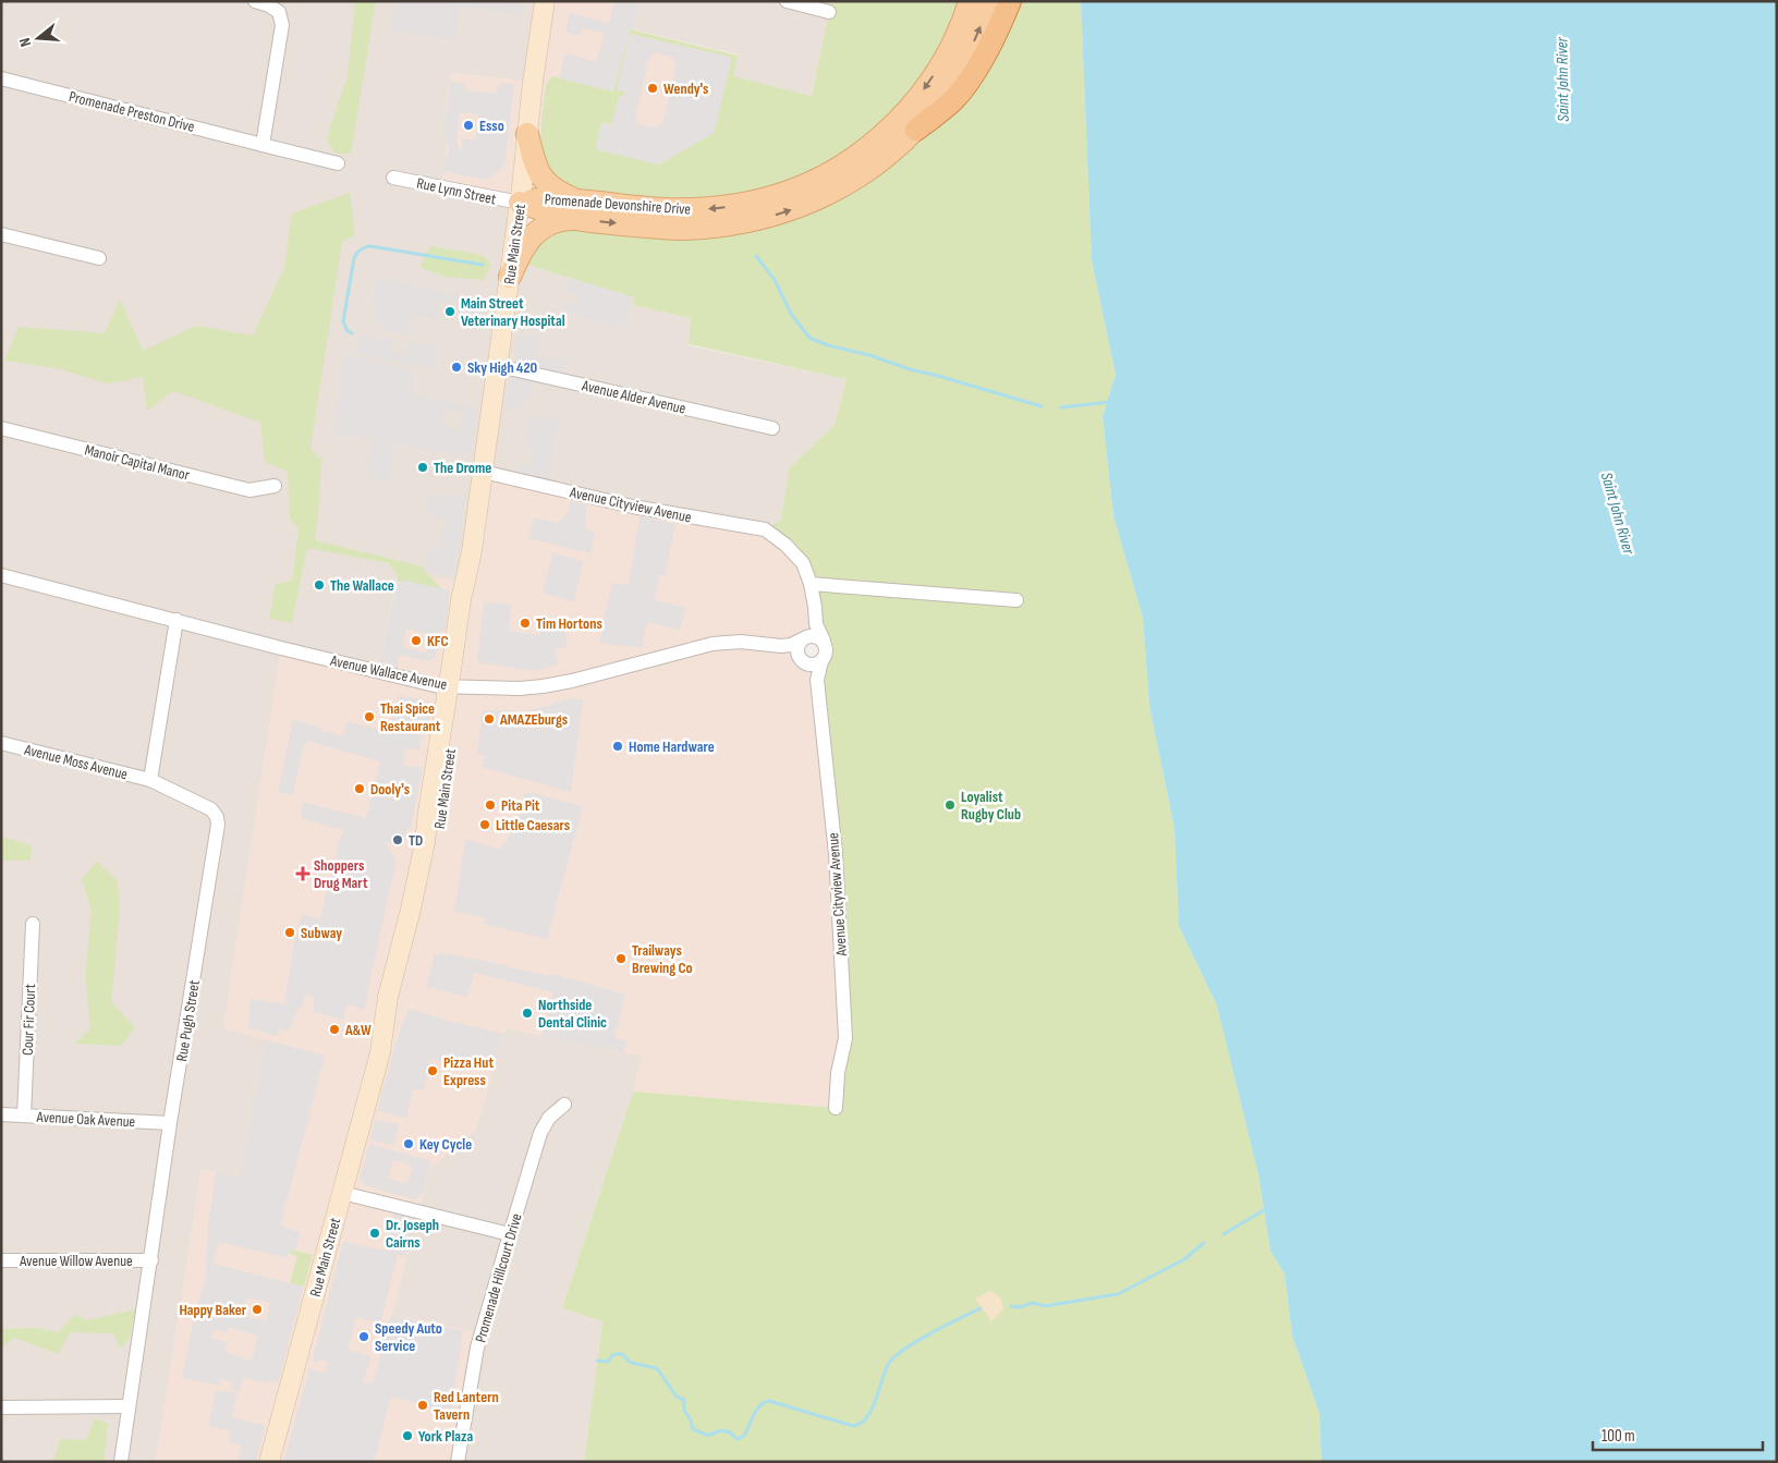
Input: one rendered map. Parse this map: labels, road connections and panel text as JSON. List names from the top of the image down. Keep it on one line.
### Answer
{"streets":{"main road":["Promenade Devonshire Drive","Rue Main Street"],"street":["Promenade Preston Drive","Rue Lynn Street","Avenue Alder Avenue","Manoir Capital Manor","Avenue Cityview Avenue","Avenue Wallace Avenue","Avenue Moss Avenue","Cour Fir Court","Rue Pugh Street","Avenue Oak Avenue","Avenue Willow Avenue","Promenade Hillcourt Drive"]},"crossings":[["Rue Lynn Street","Promenade Devonshire Drive"],["Rue Lynn Street","Rue Main Street"],["Promenade Devonshire Drive","Rue Main Street"],["Rue Main Street","Avenue Alder Avenue"],["Rue Main Street","Avenue Cityview Avenue"],["Rue Main Street","Avenue Wallace Avenue"],["Avenue Cityview Avenue","Avenue Wallace Avenue"],["Avenue Moss Avenue","Rue Pugh Street"],["Cour Fir Court","Avenue Oak Avenue"],["Rue Pugh Street","Avenue Oak Avenue"],["Rue Pugh Street","Avenue Willow Avenue"]],"water":["Saint John River"],"places":{"other":["Wendy's","Esso","Main Street Veterinary Hospital","Sky High 420","The Drome","The Wallace","Tim Hortons","KFC","Thai Spice Restaurant","AMAZEburgs","Home Hardware","Dooly's","Pita Pit","Loyalist Rugby Club","Little Caesars","TD","Subway","Trailways Brewing Co","Northside Dental Clinic","A&W","Pizza Hut Express","Key Cycle","Dr. Joseph Cairns","Happy Baker","Speedy Auto Service","Red Lantern Tavern","York Plaza"],"health":["Shoppers Drug Mart"]},"scale_bar":"100 m","north":"left"}
